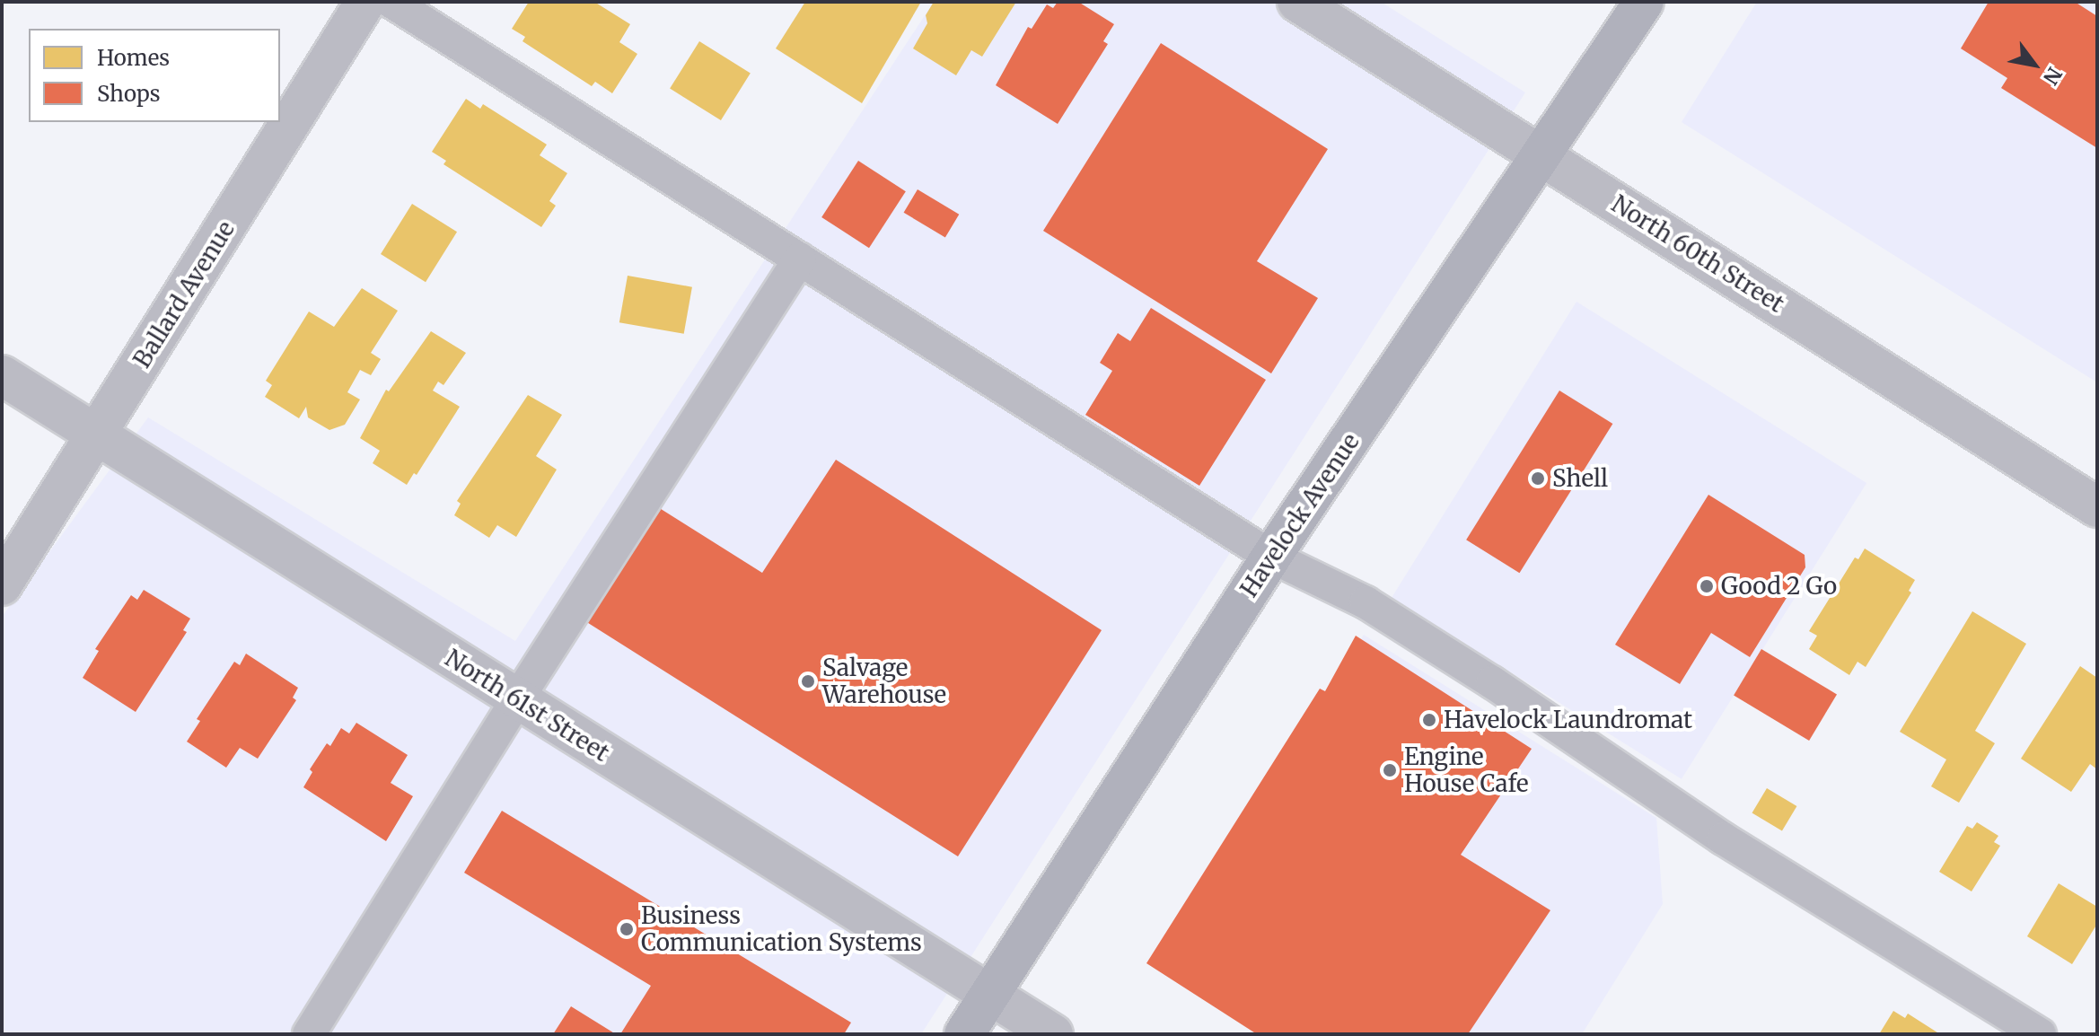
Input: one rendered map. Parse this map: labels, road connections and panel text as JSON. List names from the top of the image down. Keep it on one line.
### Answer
{"streets":{"main road":["Havelock Avenue"],"street":["North 60th Street","Ballard Avenue","North 61st Street"]},"crossings":[["North 60th Street","Havelock Avenue"],["Ballard Avenue","North 61st Street"],["Havelock Avenue","North 61st Street"]],"places":["Shell","Good 2 Go","Salvage Warehouse","Havelock Laundromat","Engine House Cafe","Business Communication Systems"],"legend":["Homes","Shops"],"north":"bottom right"}
